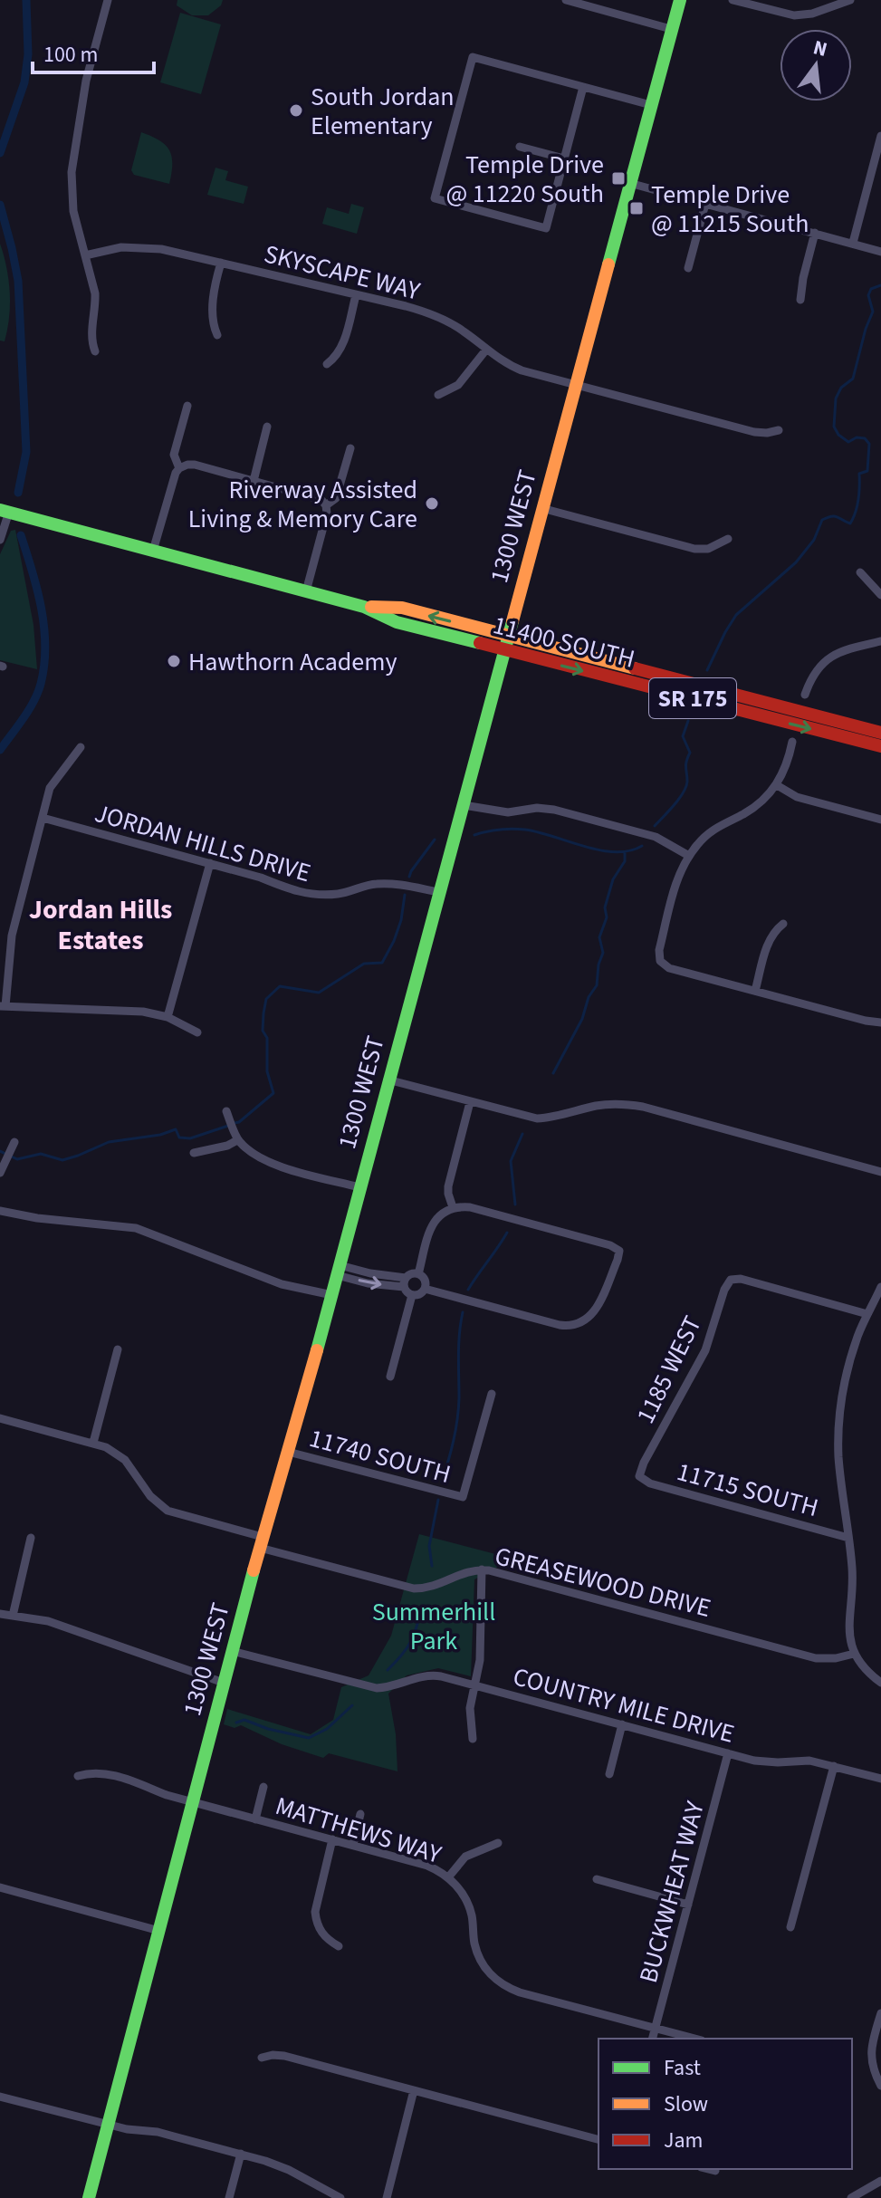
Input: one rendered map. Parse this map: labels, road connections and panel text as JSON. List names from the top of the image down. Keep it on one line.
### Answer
{"streets":{"street":["SKYSCAPE WAY","1300 WEST","11400 SOUTH","SR 175","JORDAN HILLS DRIVE","1185 WEST","11740 SOUTH","11715 SOUTH","GREASEWOOD DRIVE","COUNTRY MILE DRIVE","MATTHEWS WAY","BUCKWHEAT WAY"]},"crossings":[["SKYSCAPE WAY","1300 WEST"],["1300 WEST","11400 SOUTH"],["1300 WEST","JORDAN HILLS DRIVE"],["1300 WEST","11740 SOUTH"],["1300 WEST","GREASEWOOD DRIVE"],["1300 WEST","COUNTRY MILE DRIVE"],["1300 WEST","MATTHEWS WAY"],["1185 WEST","11715 SOUTH"],["COUNTRY MILE DRIVE","BUCKWHEAT WAY"],["MATTHEWS WAY","BUCKWHEAT WAY"]],"districts":["Jordan Hills Estates"],"parks":["Summerhill Park"],"places":{"other":["South Jordan Elementary","Riverway Assisted Living & Memory Care","Hawthorn Academy"],"transit":["Temple Drive @ 11220 South","Temple Drive @ 11215 South"]},"legend":["Fast","Slow","Jam"],"scale_bar":"100 m","north":"top"}
